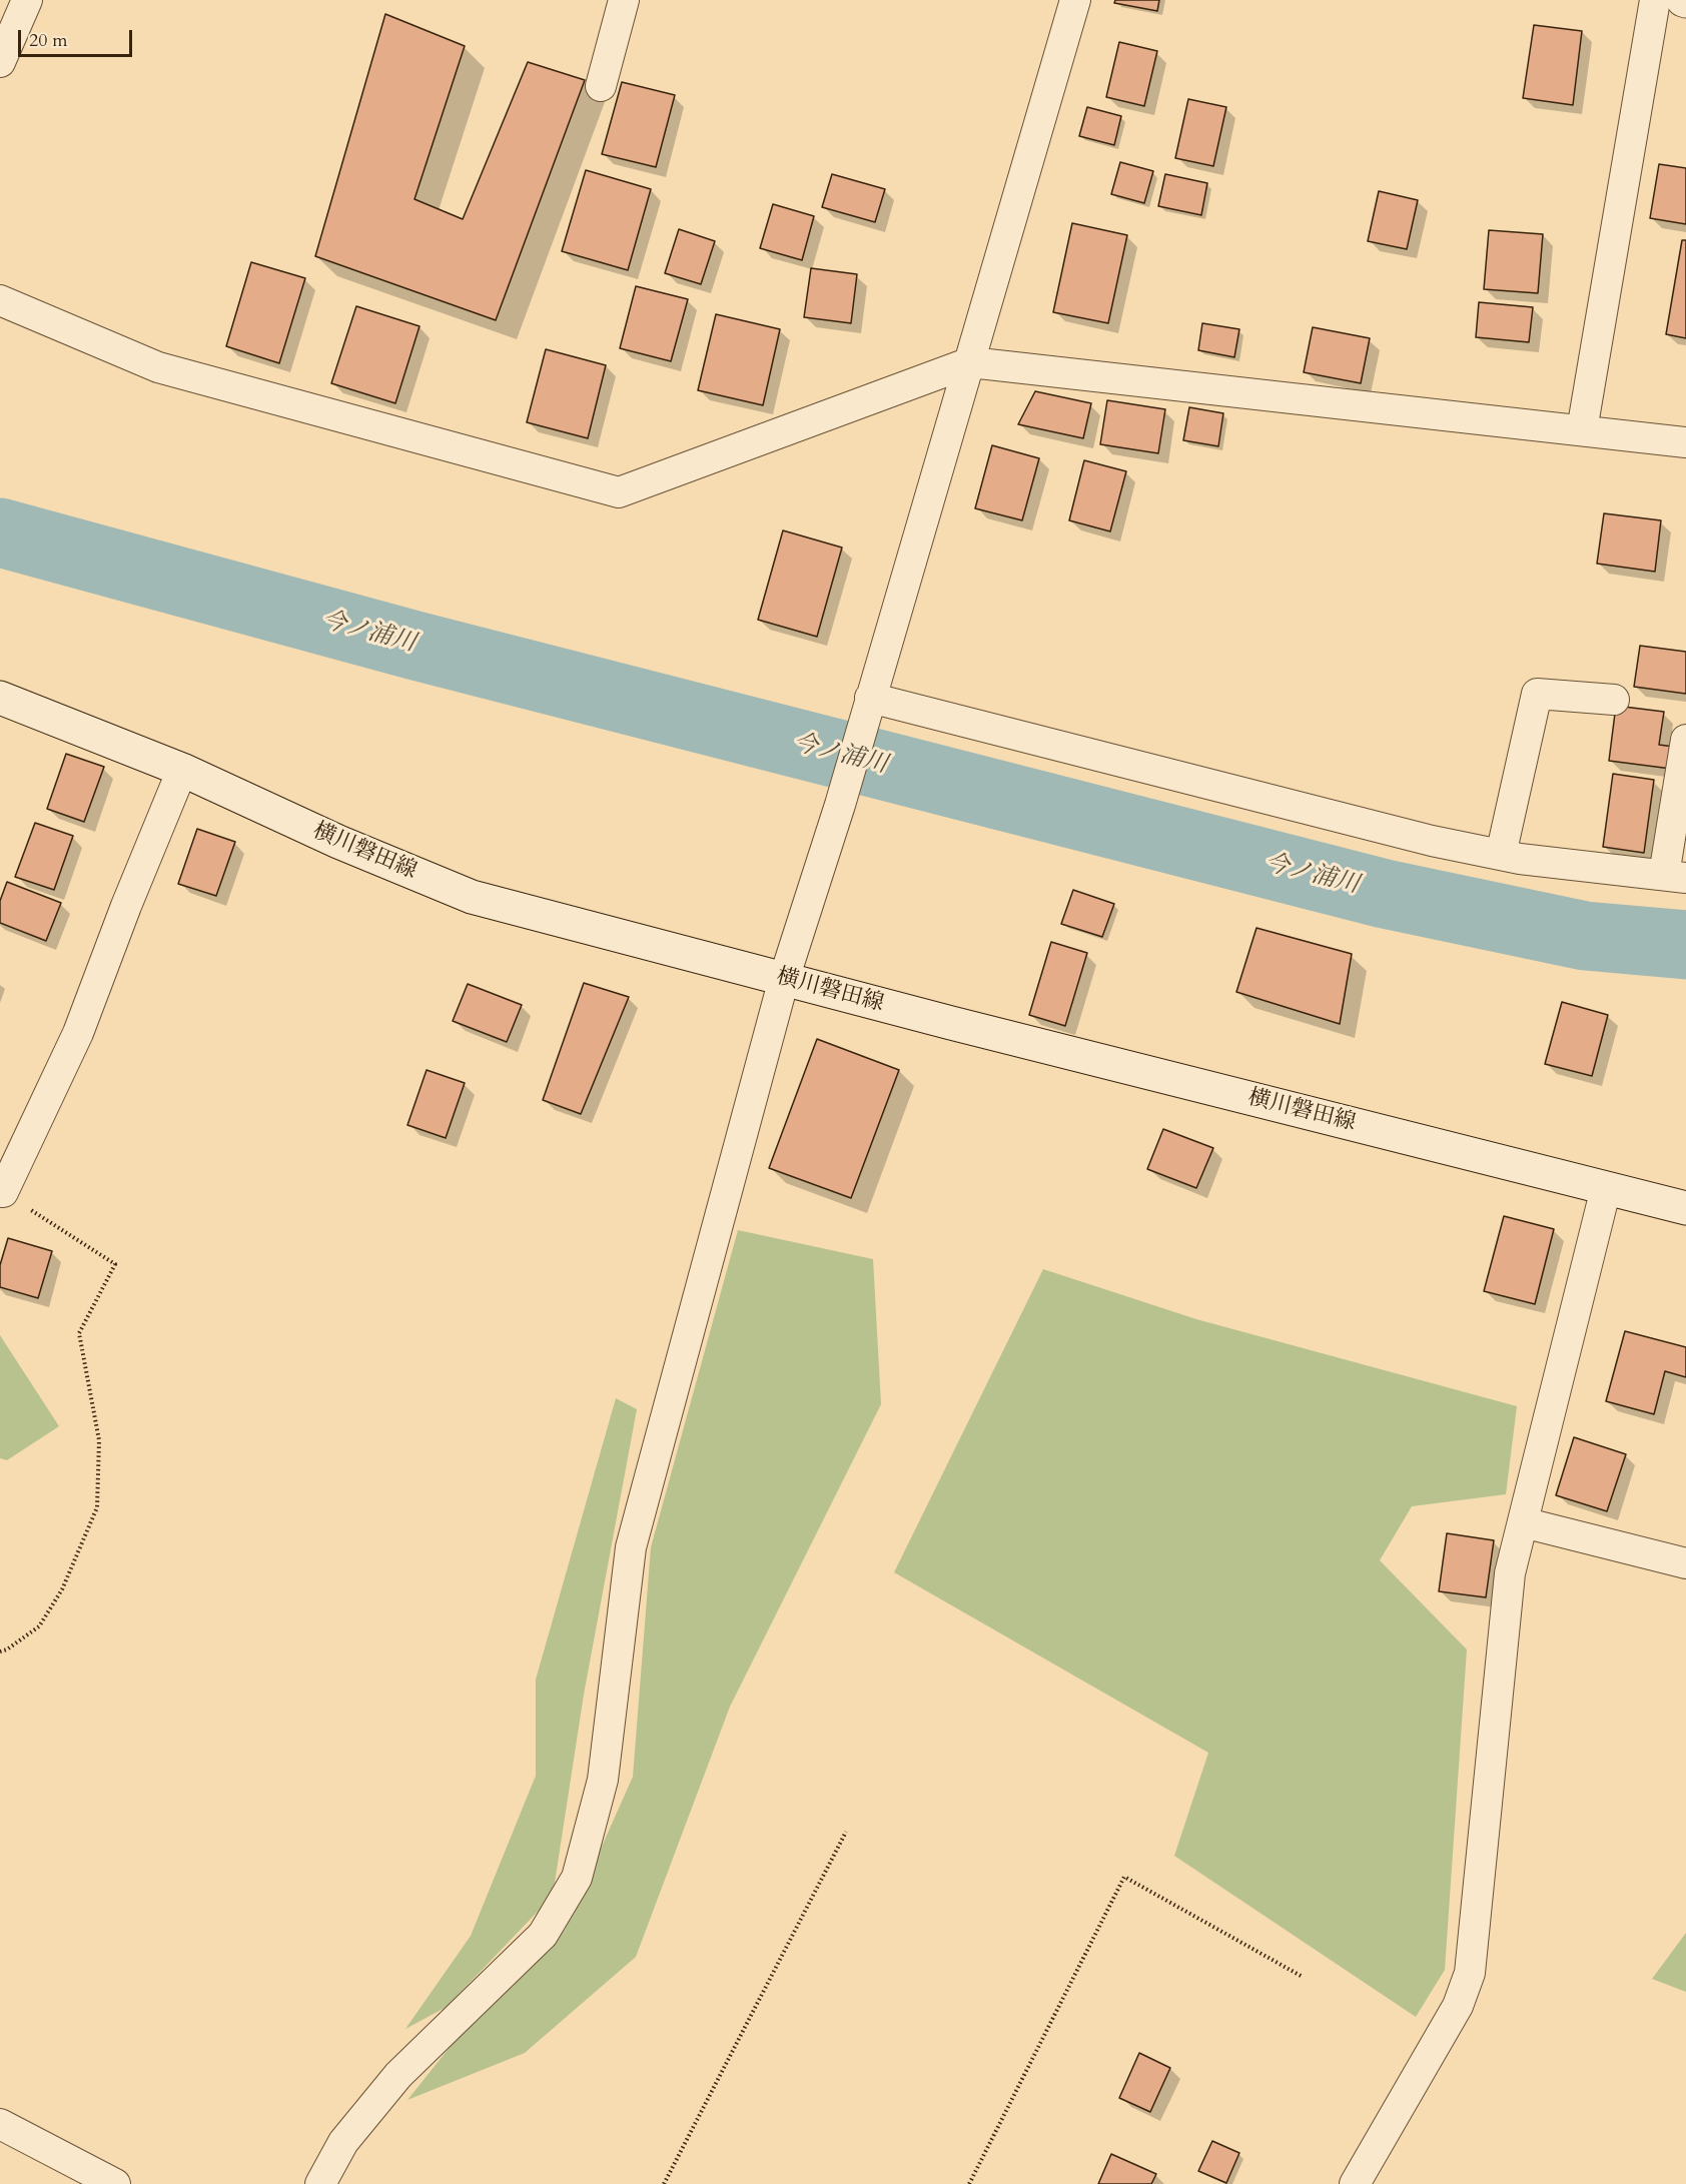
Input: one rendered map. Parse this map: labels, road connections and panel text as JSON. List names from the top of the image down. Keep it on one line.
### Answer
{"streets":{"main road":["横川磐田線"]},"water":["今ノ浦川"],"scale_bar":"20 m"}
